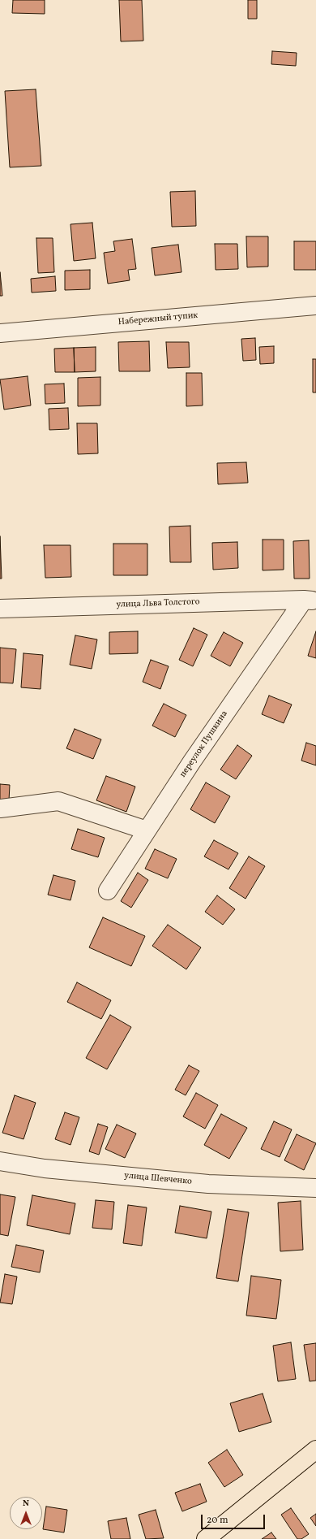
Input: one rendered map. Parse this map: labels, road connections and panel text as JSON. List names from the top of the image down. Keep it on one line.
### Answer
{"streets":{"street":["Набережный тупик","улица Льва Толстого","переулок Пушкина","улица Шевченко"]},"crossings":[["улица Льва Толстого","переулок Пушкина"]],"scale_bar":"20 m","north":"top"}
